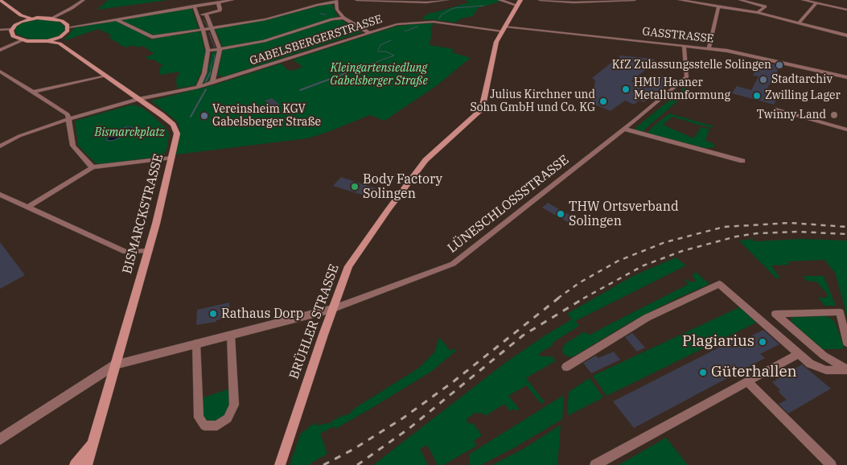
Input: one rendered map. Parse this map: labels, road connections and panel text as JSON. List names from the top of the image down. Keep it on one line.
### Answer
{"streets":{"main road":["BISMARCKSTRASSE","BRÜHLER STRASSE"],"street":["GASSTRASSE","GABELSBERGERSTRASSE","LÜNESCHLOSSSTRASSE"]},"crossings":[["GASSTRASSE","GABELSBERGERSTRASSE"],["GASSTRASSE","LÜNESCHLOSSSTRASSE"],["GASSTRASSE","BRÜHLER STRASSE"],["GABELSBERGERSTRASSE","BISMARCKSTRASSE"],["GABELSBERGERSTRASSE","BRÜHLER STRASSE"],["LÜNESCHLOSSSTRASSE","BRÜHLER STRASSE"]],"parks":["Kleingartensiedlung Gabelsberger Straße","Bismarckplatz"],"places":["KfZ Zulassungsstelle Solingen","Stadtarchiv","HMU Haaner Metallumformung","Zwilling Lager","Julius Kirchner und Sohn GmbH und Co. KG","Twinny Land","Vereinsheim KGV Gabelsberger Straße","Body Factory Solingen","THW Ortsverband Solingen","Rathaus Dorp","Plagiarius","Güterhallen"]}
